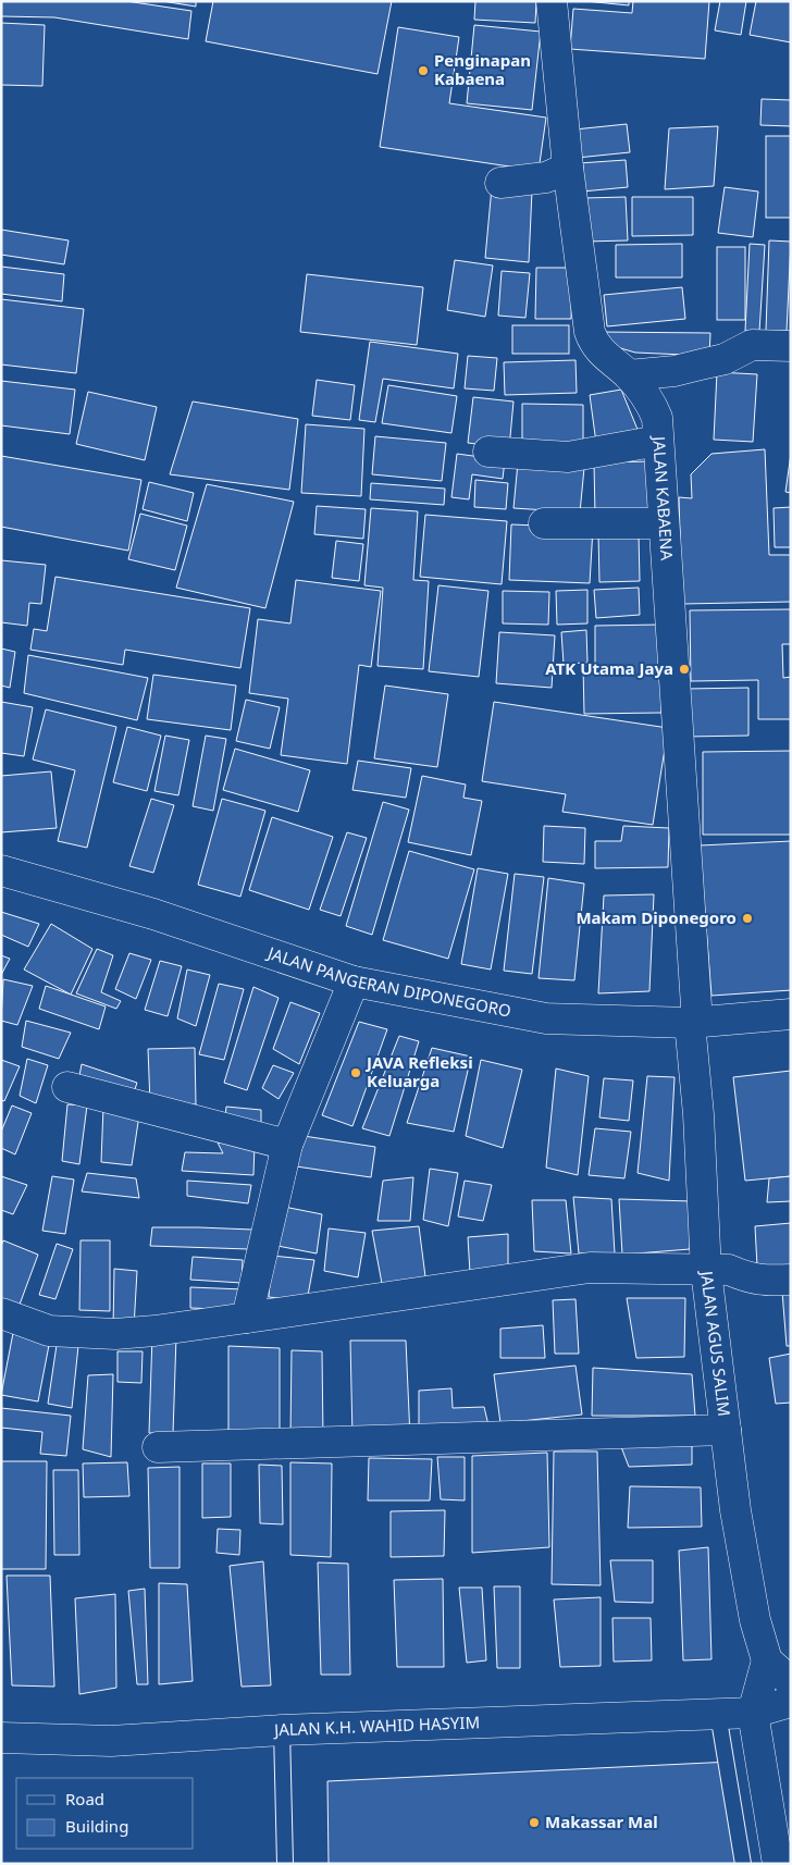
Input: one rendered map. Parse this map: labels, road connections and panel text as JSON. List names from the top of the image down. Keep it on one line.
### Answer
{"streets":{"street":["JALAN KABAENA","JALAN PANGERAN DIPONEGORO","JALAN AGUS SALIM","JALAN K.H. WAHID HASYIM"]},"crossings":[["JALAN KABAENA","JALAN PANGERAN DIPONEGORO"],["JALAN KABAENA","JALAN AGUS SALIM"],["JALAN PANGERAN DIPONEGORO","JALAN AGUS SALIM"]],"places":["Penginapan Kabaena","ATK Utama Jaya","Makam Diponegoro","JAVA Refleksi Keluarga","Makassar Mal"],"legend":["Road","Building"]}
